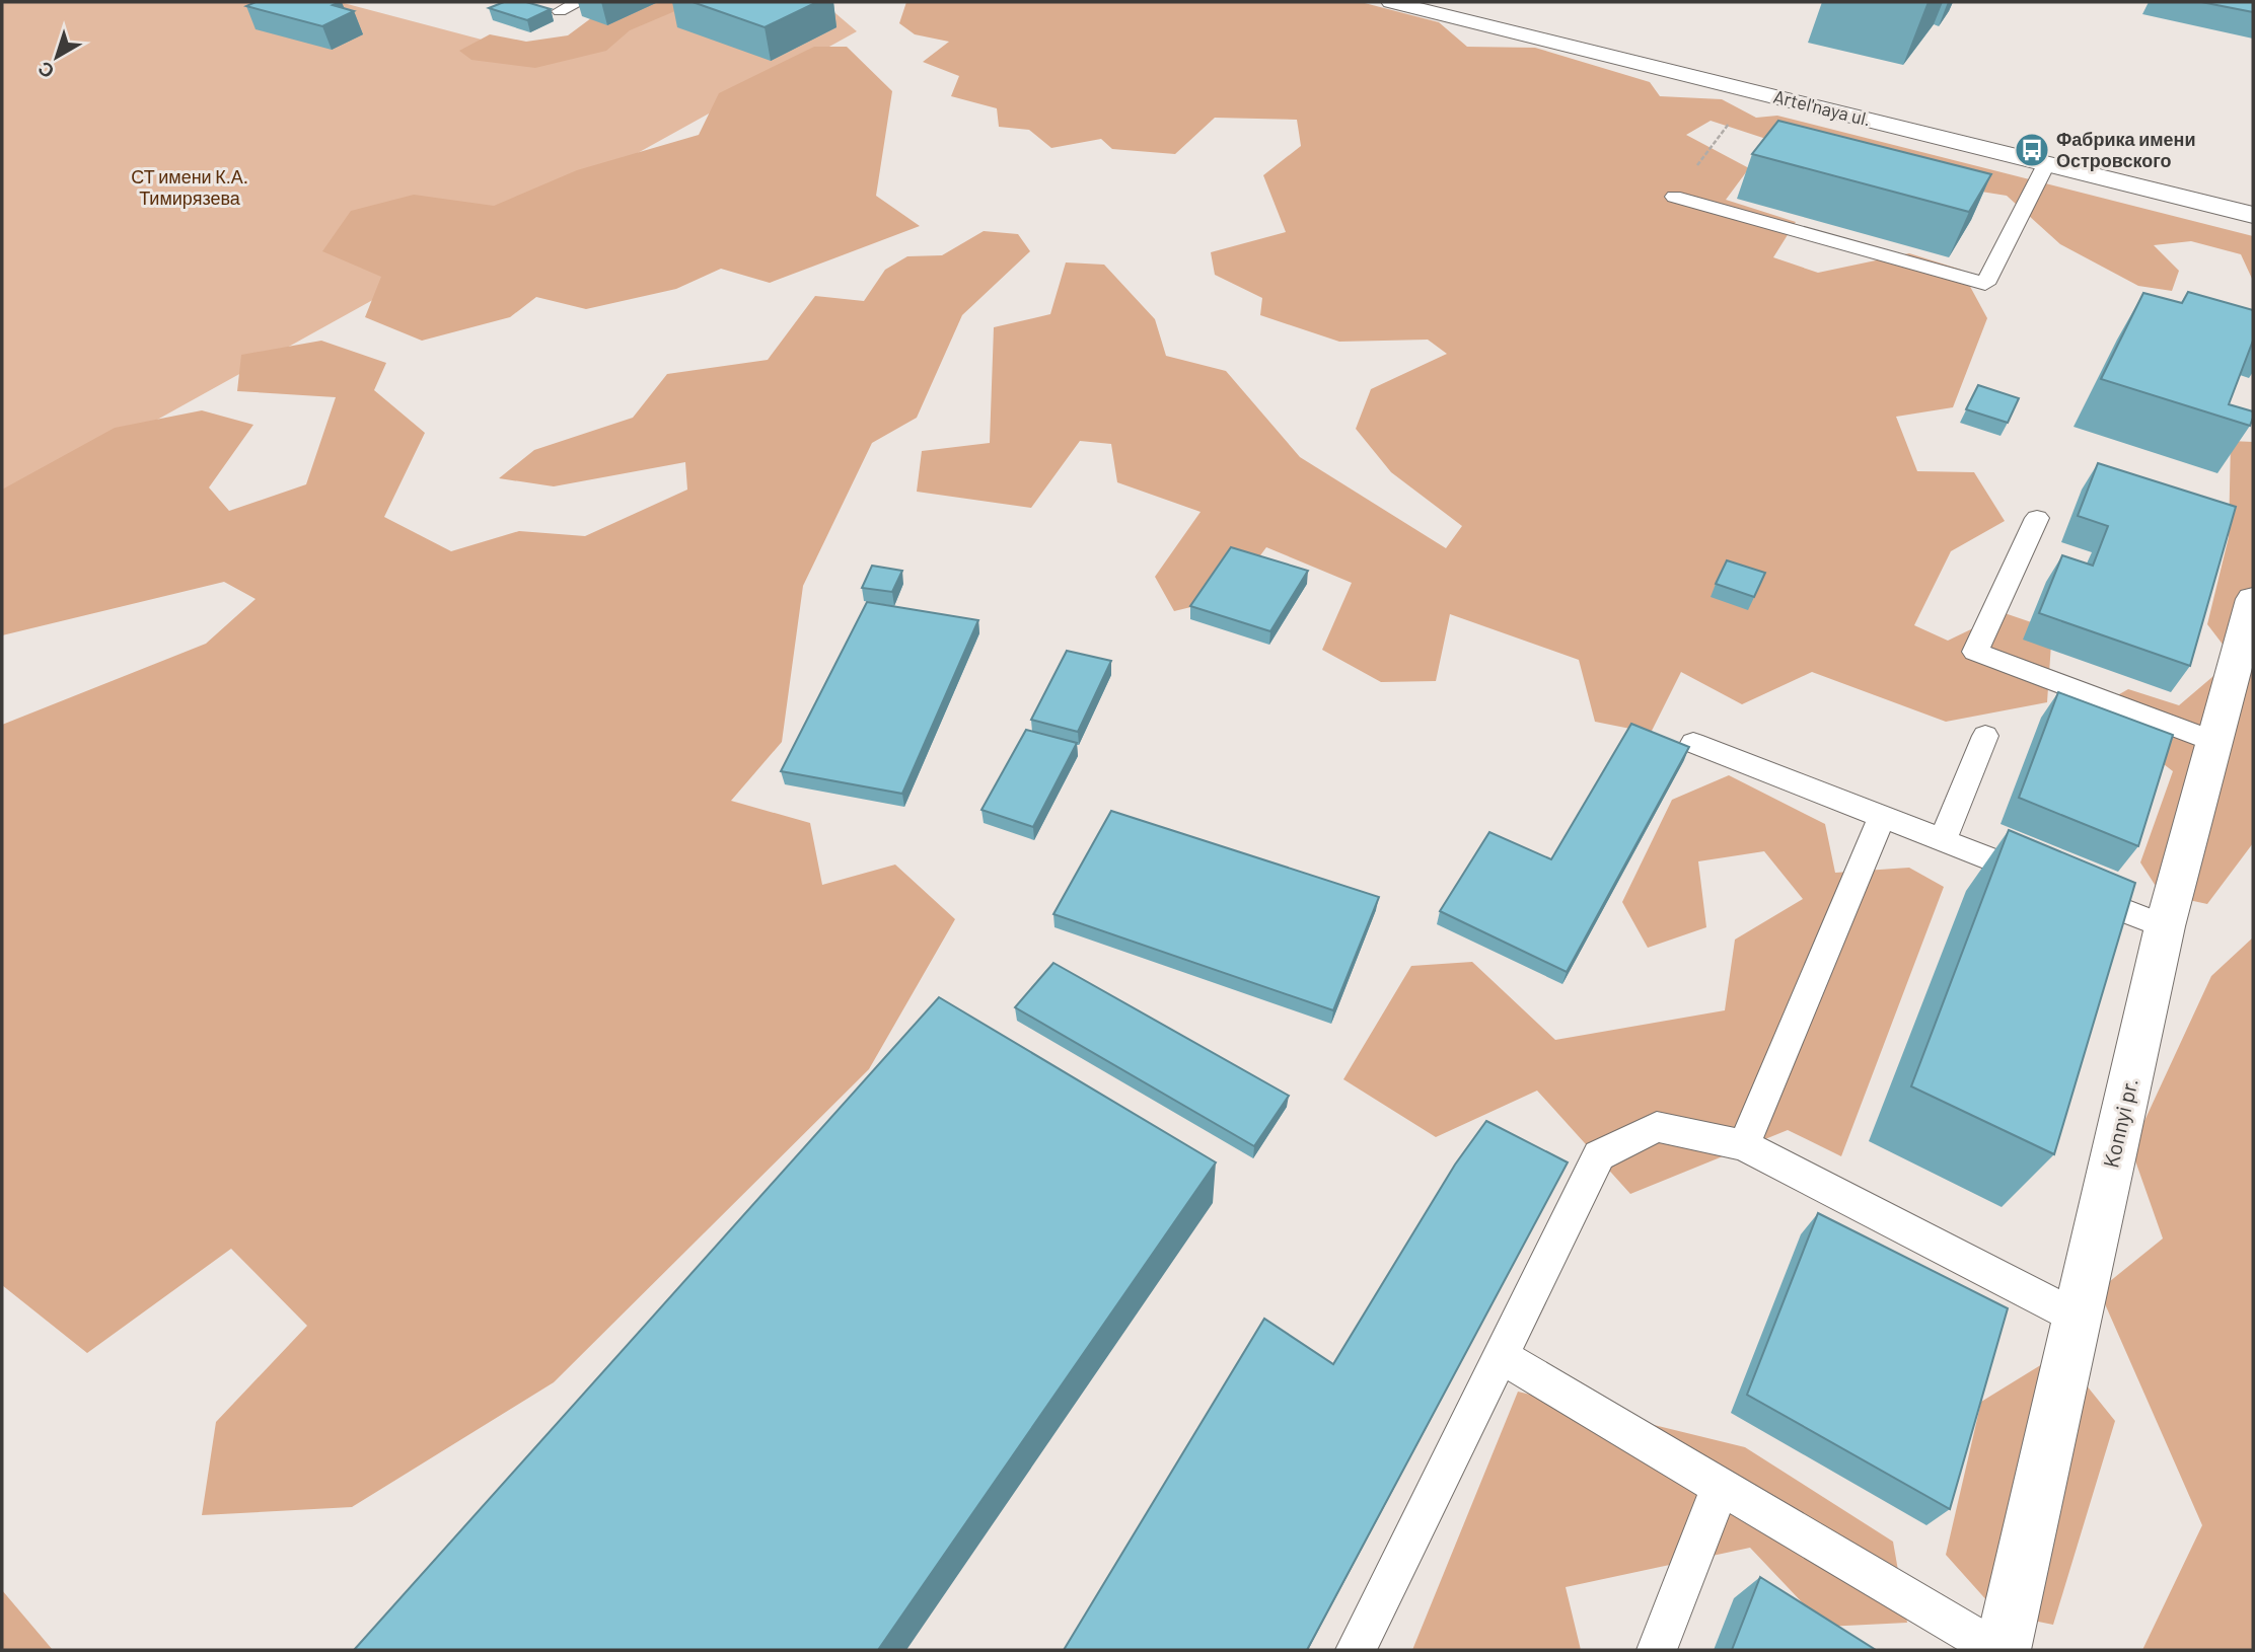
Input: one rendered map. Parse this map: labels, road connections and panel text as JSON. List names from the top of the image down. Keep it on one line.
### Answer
{"streets":{"street":["Artel'naya ul.","Konnyi pr."]},"parks":["СТ имени К.А. Тимирязева"],"places":{"bus stop":["Фабрика имени Островского"]},"north":"bottom left"}
